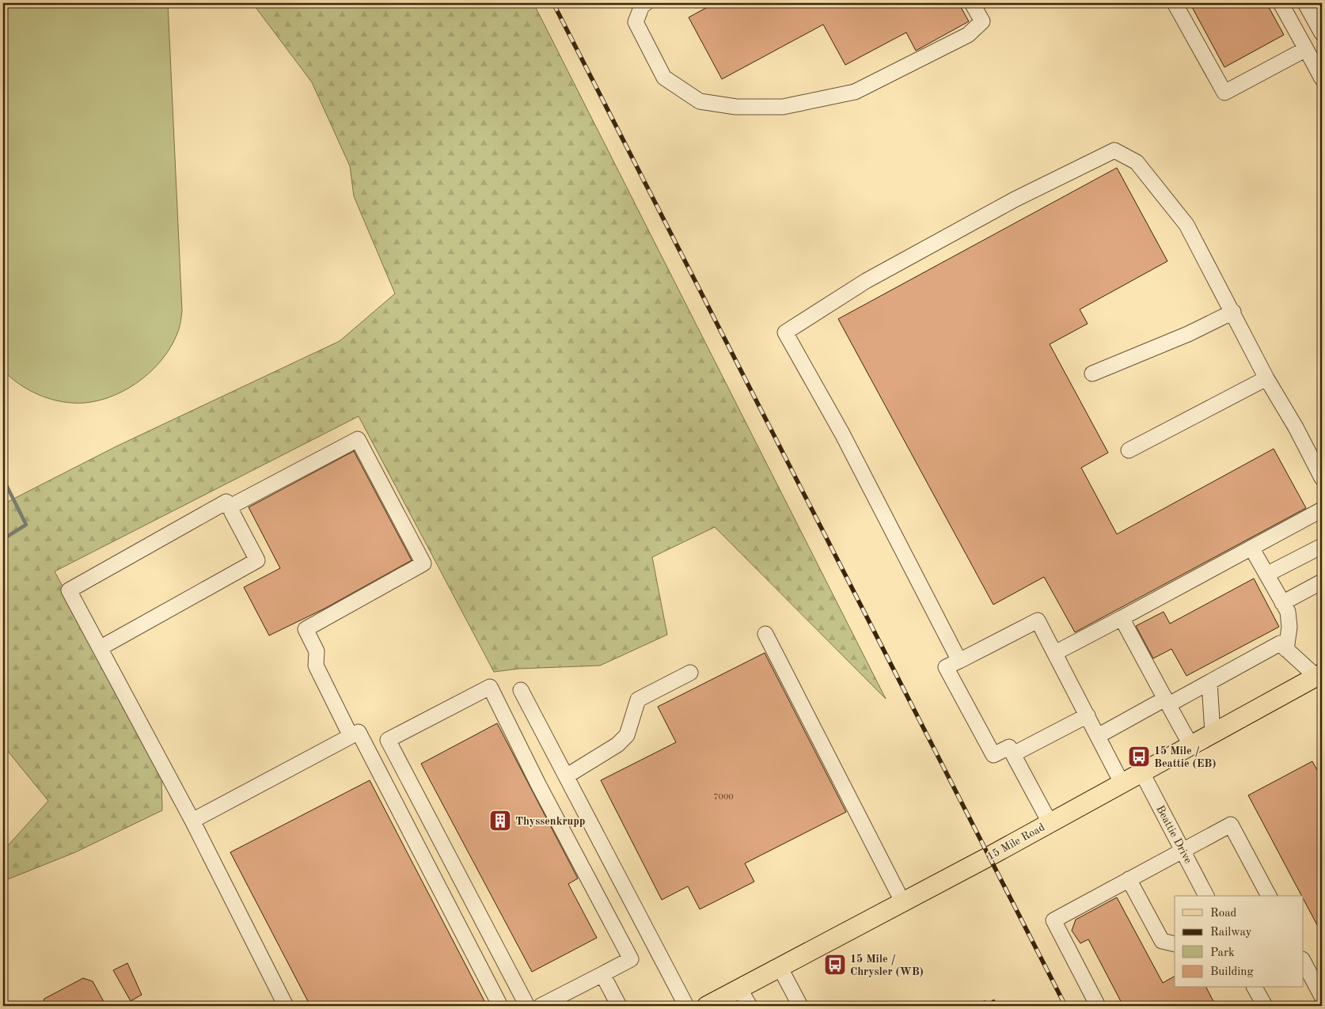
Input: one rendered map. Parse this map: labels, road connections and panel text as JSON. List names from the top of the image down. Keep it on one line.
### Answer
{"streets":{"main road":["15 Mile Road"],"street":["Beattie Drive"]},"crossings":[["Beattie Drive","15 Mile Road"]],"places":{"bus stop":["15 Mile / Beattie (EB)","15 Mile / Chrysler (WB)"],"building":["Thyssenkrupp"]},"house_numbers":["7000"],"legend":["Road","Railway","Park","Building"]}
